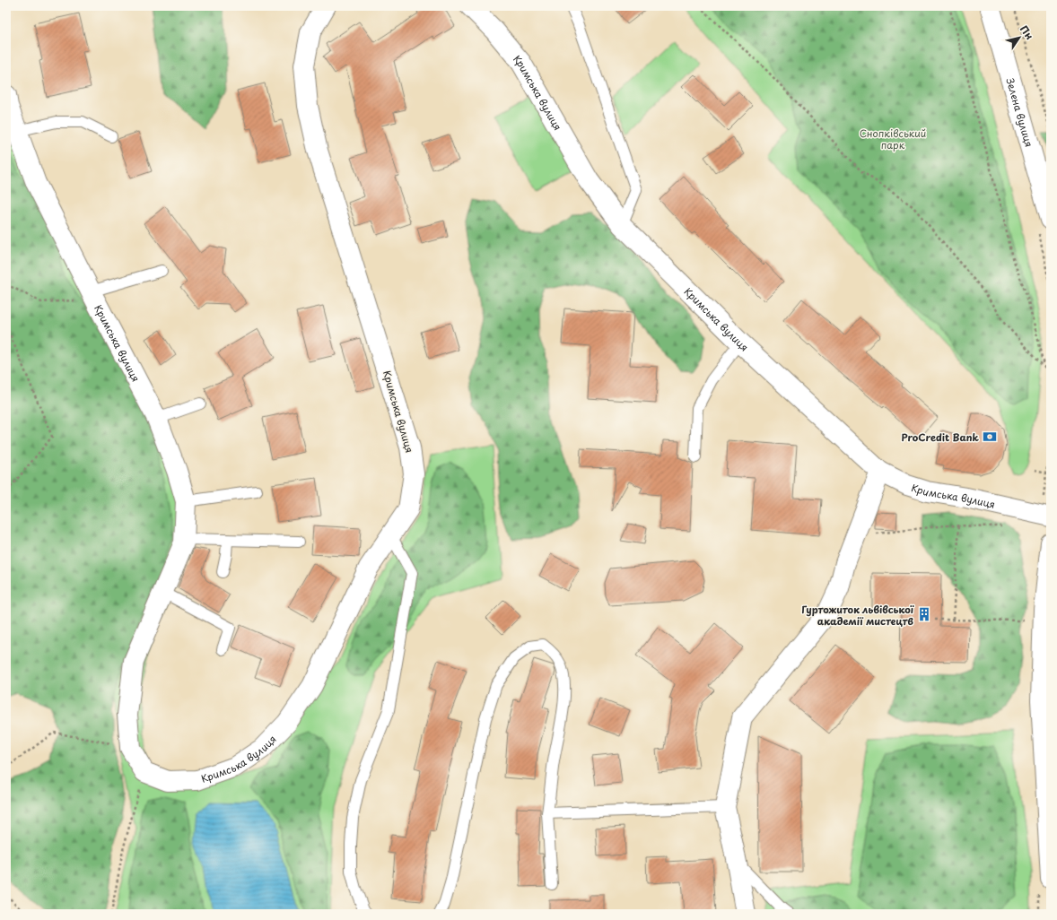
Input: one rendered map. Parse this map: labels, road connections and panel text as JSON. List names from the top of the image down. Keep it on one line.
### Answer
{"streets":{"street":["Кримська вулиця","Зелена вулиця"]},"parks":["Снопківський парк"],"places":{"bank":["ProCredit Bank"],"building":["Гуртожиток львівської академії мистецтв"]},"north":"top right"}
